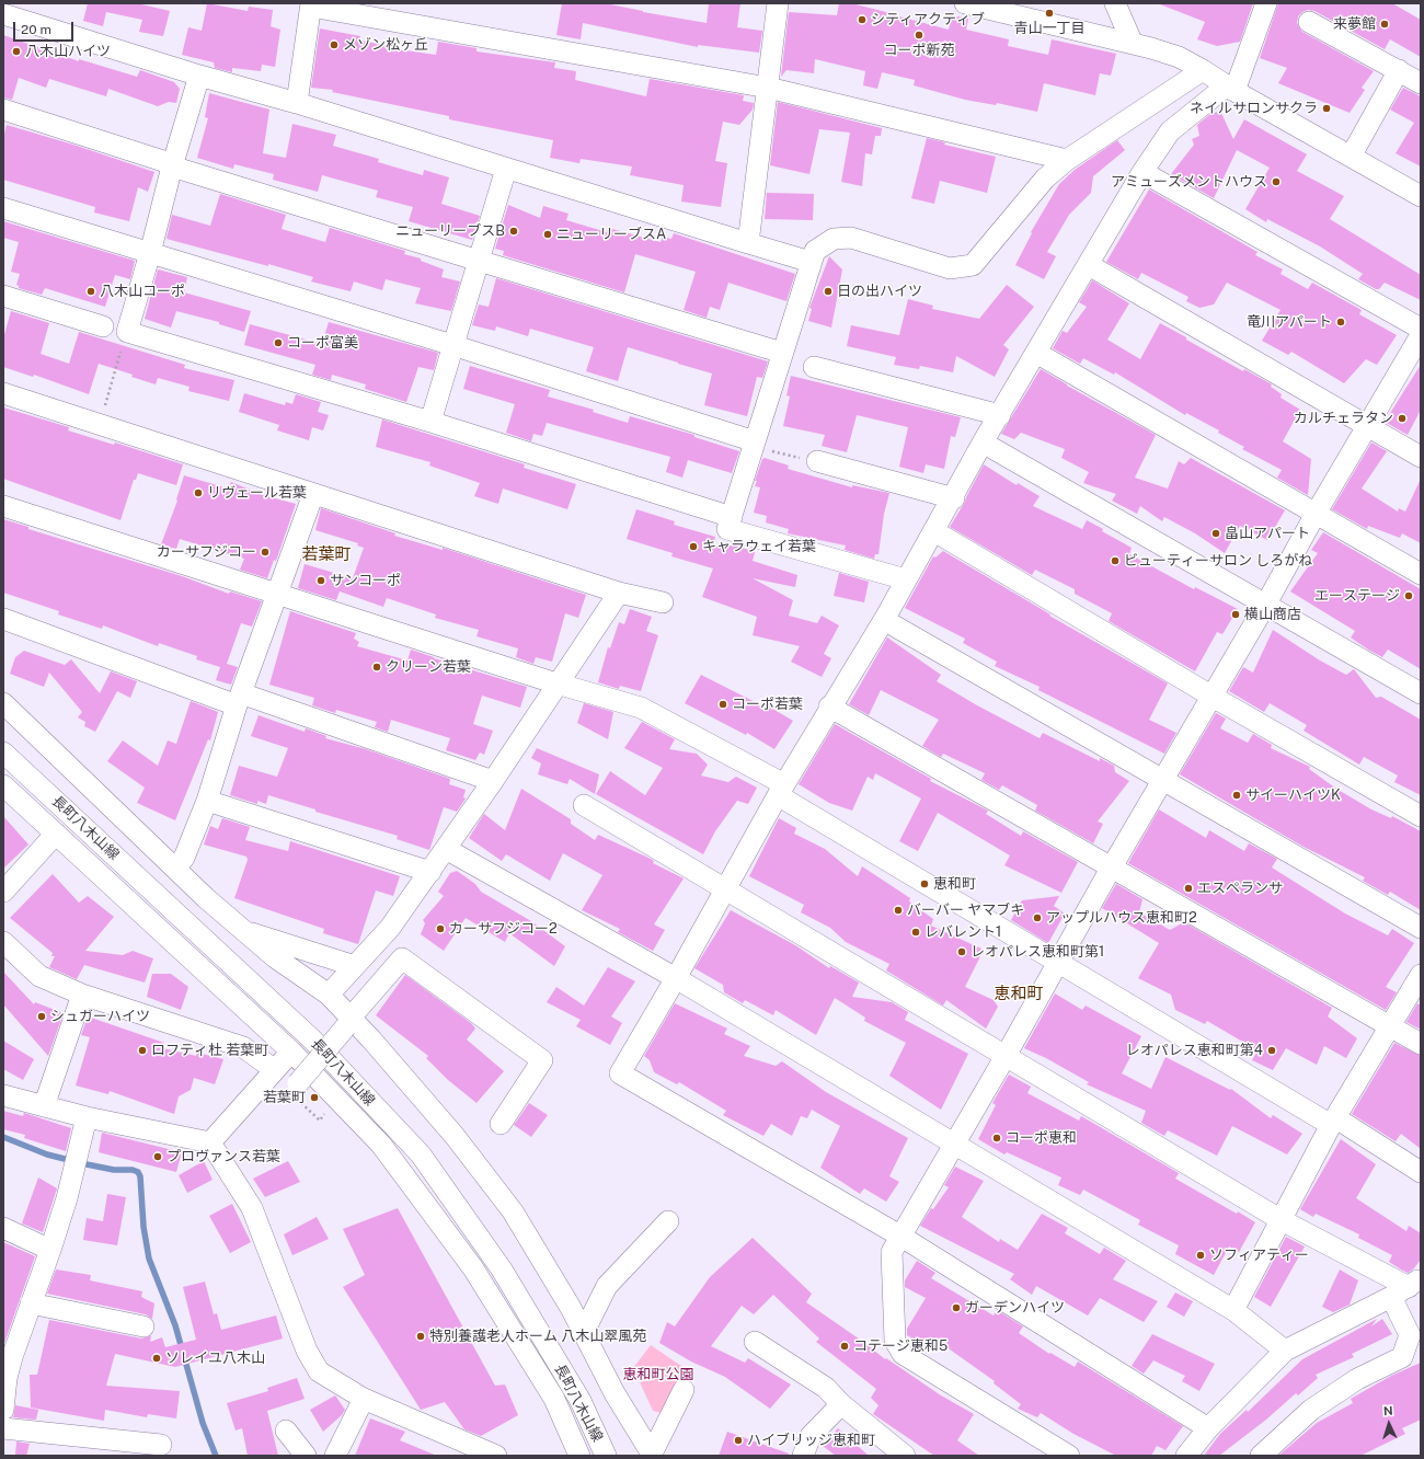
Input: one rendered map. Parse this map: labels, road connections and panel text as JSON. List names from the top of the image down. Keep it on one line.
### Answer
{"streets":{"street":["長町八木山線"]},"districts":["若葉町","恵和町"],"parks":["恵和町公園"],"places":["青山一丁目","シティアクティブ","来夢館","コーポ新苑","メゾン松ヶ丘","八木山ハイツ","ネイルサロンサクラ","アミューズメントハウス","ニューリーブスB","ニューリーブスA","八木山コーポ","日の出ハイツ","竜川アパート","コーポ富美","カルチェラタン","リヴェール若葉","畠山アパート","キャラウェイ若葉","カーサフジコー","ビューティーサロン しろがね","サンコーポ","エーステージ","横山商店","クリーン若葉","コーポ若葉","サイーハイツK","恵和町","エスペランサ","バーバー ヤマブキ","アップルハウス恵和町2","カーサフジコー2","レバレント1","レオパレス恵和町第1","シュガーハイツ","ロフティ杜 若葉町","レオパレス恵和町第4","若葉町","コーポ恵和","プロヴァンス若葉","ソフィアティー","ガーデンハイツ","特別養護老人ホーム 八木山翠風苑","コテージ恵和5","ソレイユ八木山","ハイブリッジ恵和町"],"scale_bar":"20 m","north":"top"}
